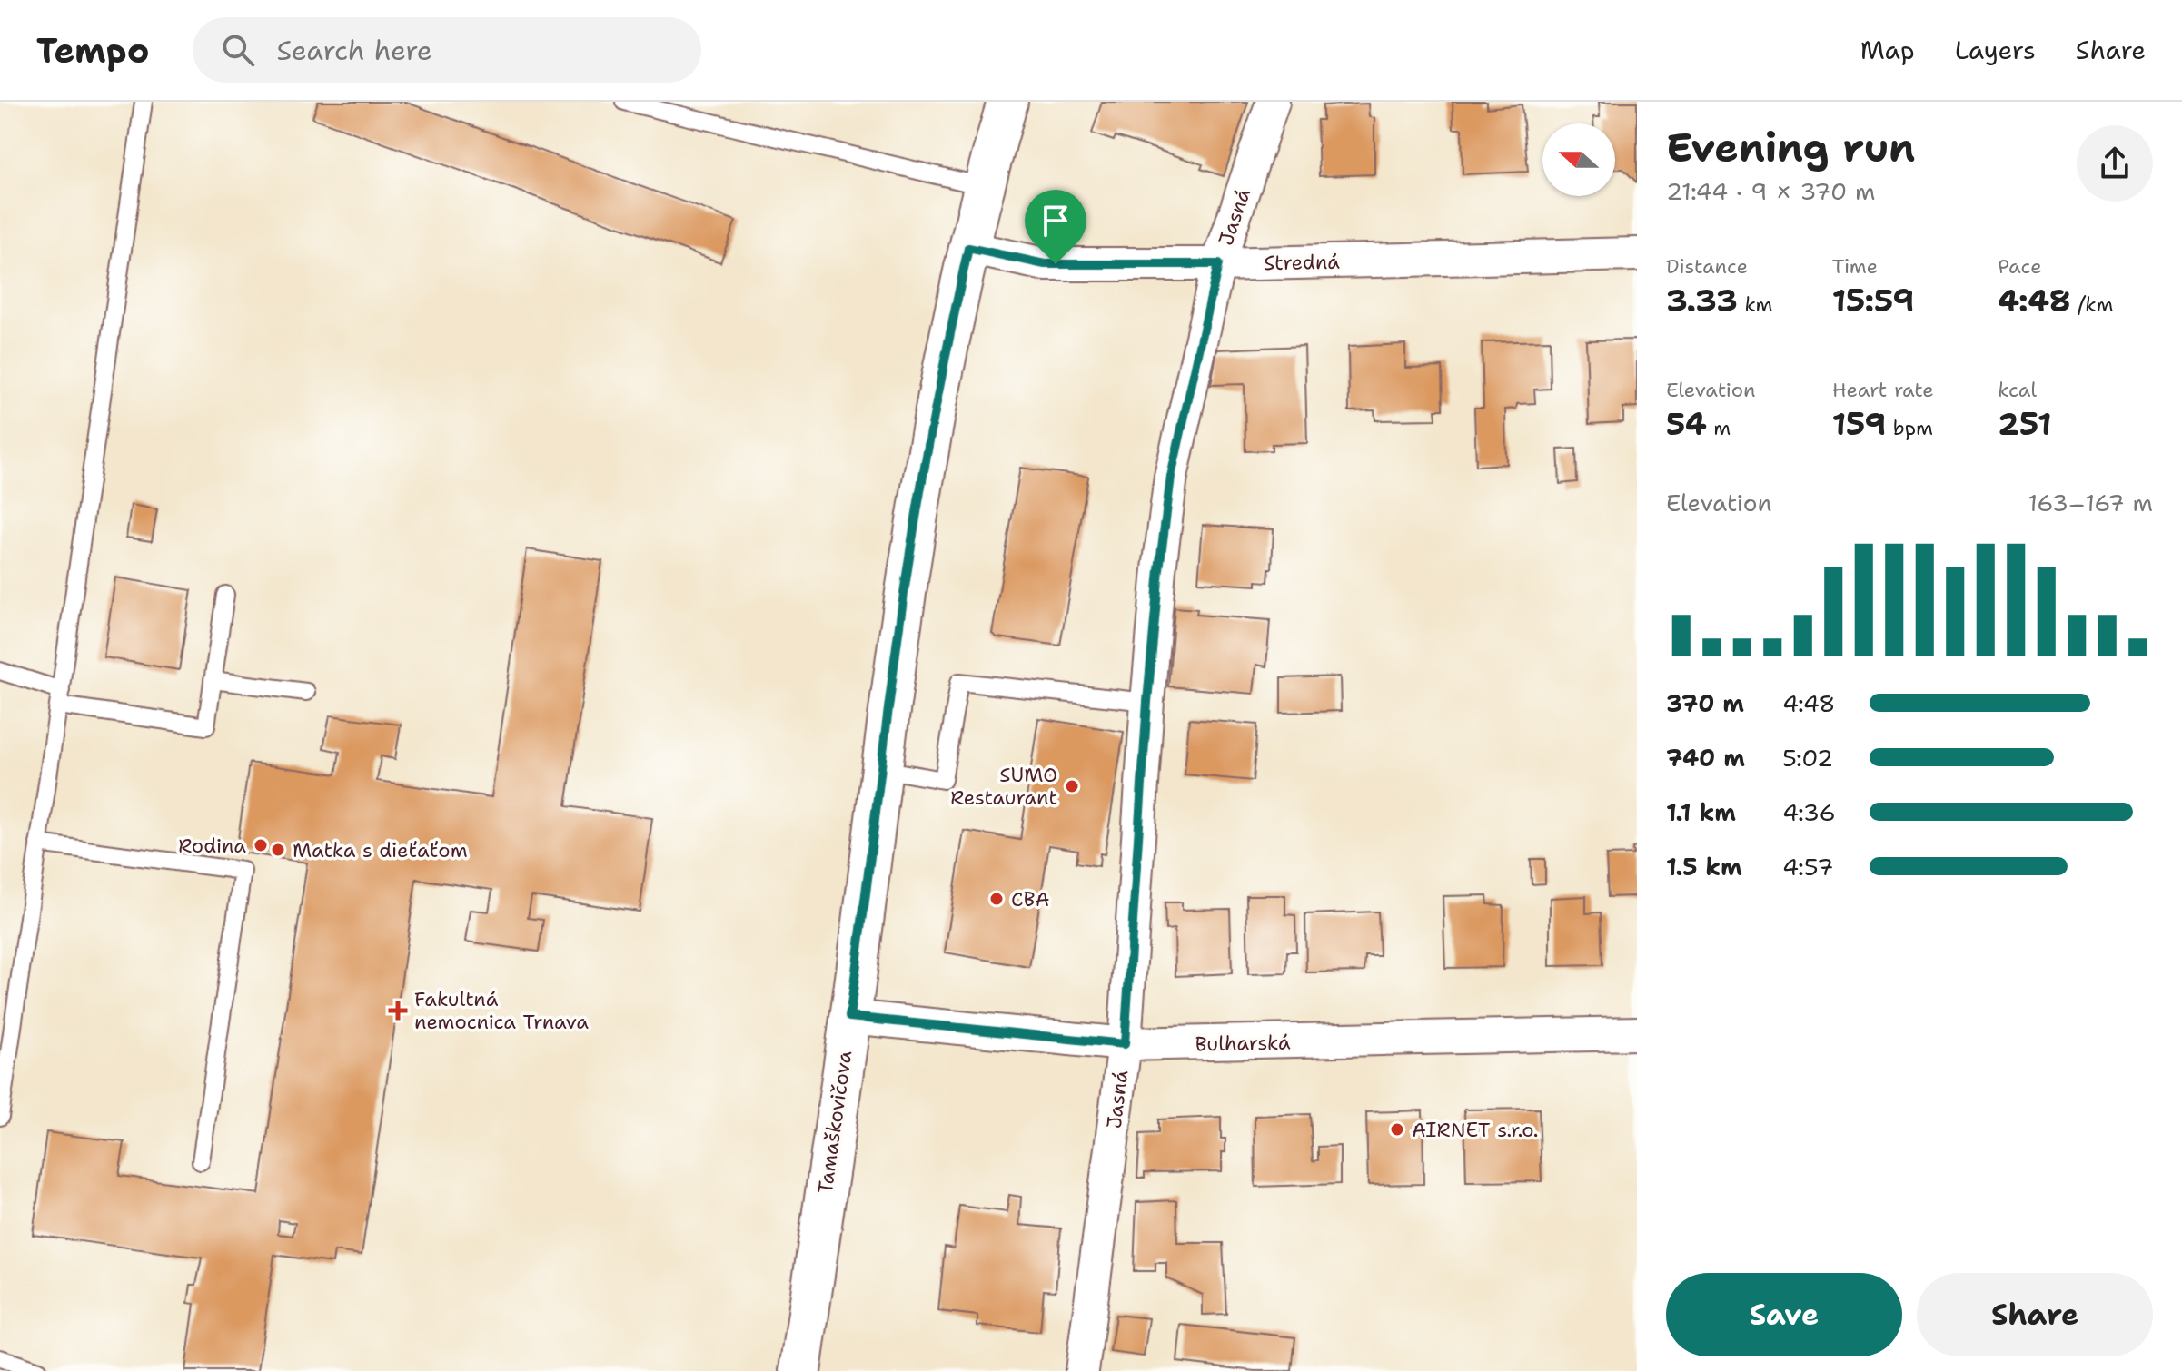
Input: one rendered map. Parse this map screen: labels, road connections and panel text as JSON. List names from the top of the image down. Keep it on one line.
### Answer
{"streets":{"main road":["Tamaškovičova"],"street":["Jasná","Stredná","Bulharská"]},"crossings":[["Jasná","Stredná"],["Jasná","Bulharská"],["Stredná","Tamaškovičova"],["Bulharská","Tamaškovičova"]],"places":{"other":["SUMO Restaurant","Rodina","Matka s dieťaťom","CBA","AIRNET s.r.o."],"health":["Fakultná nemocnica Trnava"]},"north":"left","page":{"header":"Tempo","search":"Search here","nav":["Map","Layers","Share"],"heading":["Evening run","21:44 · 9 × 370 m"],"stats":[["Distance","3.33 km"],["Time","15:59"],["Pace","4:48 /km"],["Elevation","54 m"],["Heart rate","159 bpm"],["kcal","251"]],"chart":["Elevation","163–167 m"],"list":[{"name":"370 m","note":"4:48"},{"name":"740 m","note":"5:02"},{"name":"1.1 km","note":"4:36"},{"name":"1.5 km","note":"4:57"}],"buttons":["Save","Share"]}}
